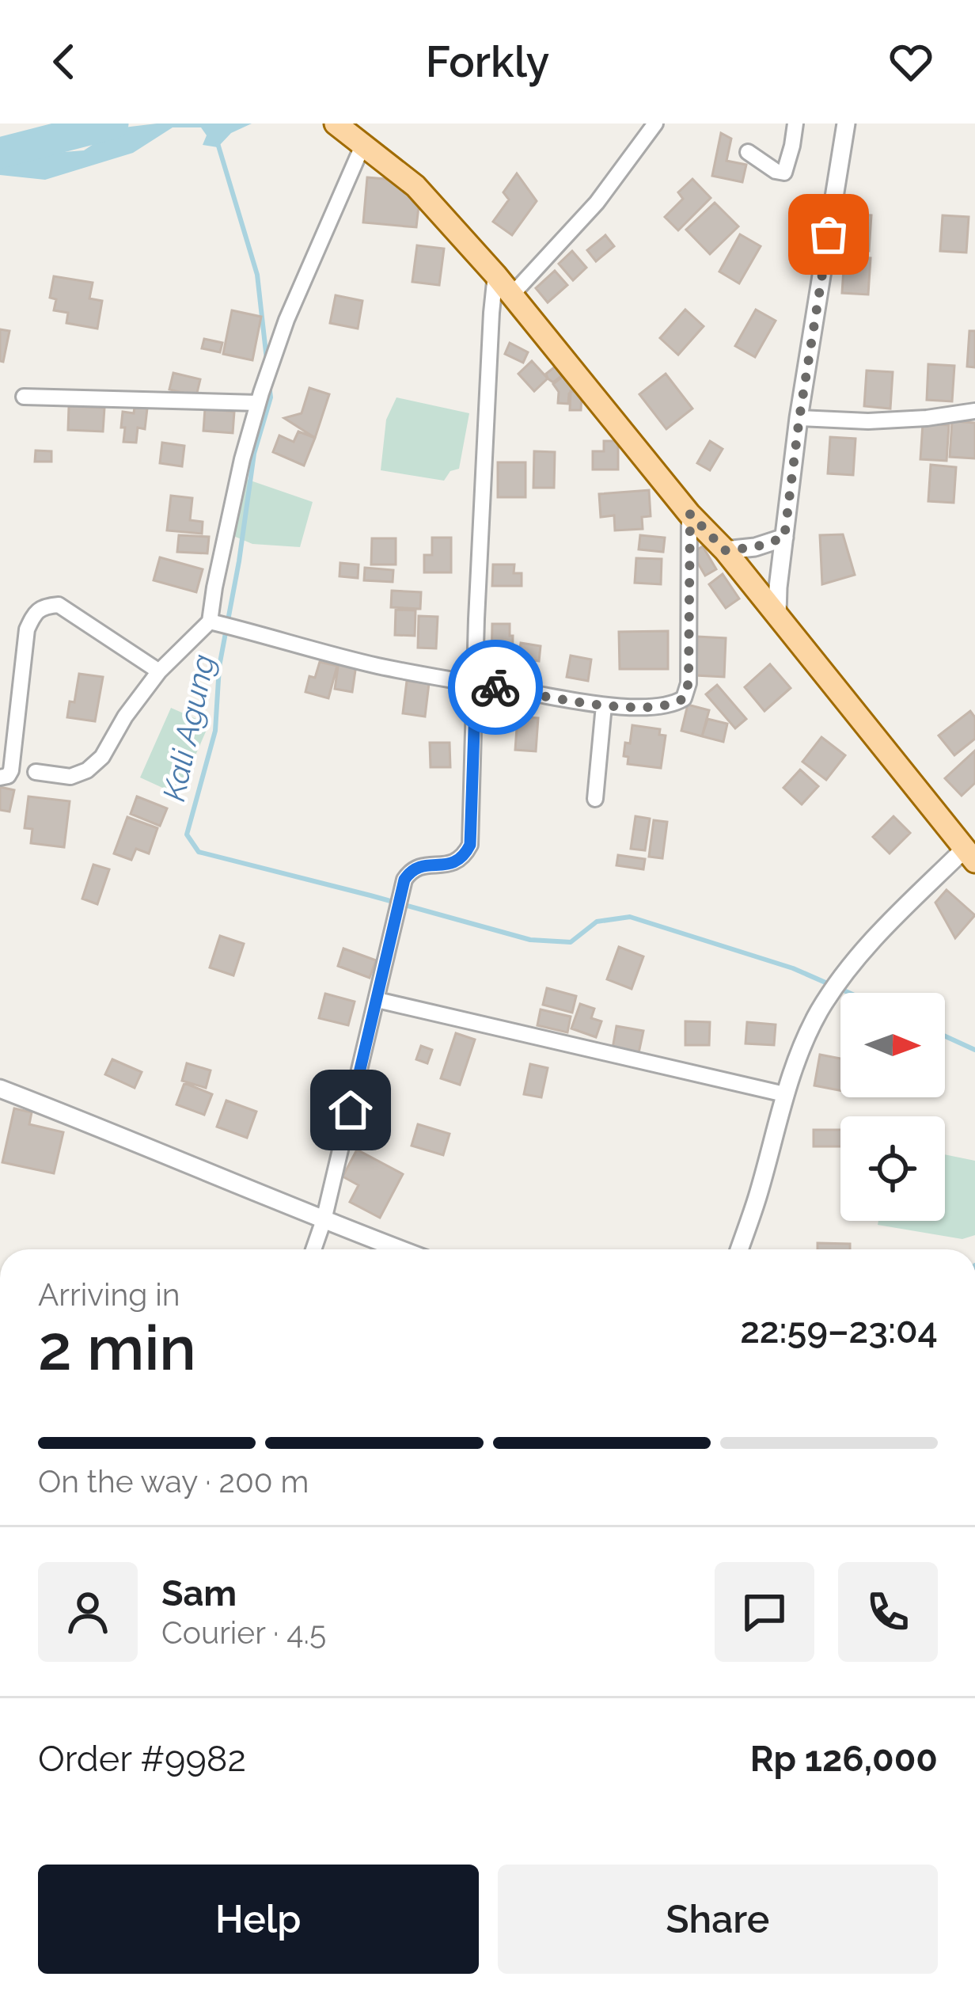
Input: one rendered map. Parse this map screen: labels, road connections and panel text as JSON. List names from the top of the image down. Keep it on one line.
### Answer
{"water":["Kali Agung"],"north":"right","page":{"header":"Forkly","heading":["2 min","Arriving in","22:59–23:04"],"panel":["Sam","Courier · 4.5","Order #9982","Rp 126,000"],"bar":"On the way · 200 m","buttons":["Help","Share"]}}
